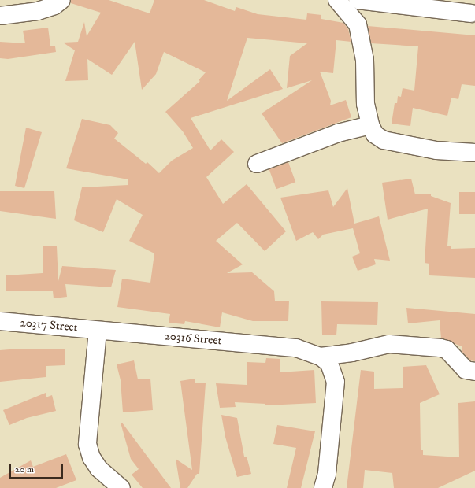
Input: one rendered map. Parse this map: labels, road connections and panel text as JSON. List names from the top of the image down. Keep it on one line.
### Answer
{"streets":{"street":["20317 Street","20316 Street"]},"crossings":[["20317 Street","20316 Street"]],"scale_bar":"20 m"}
